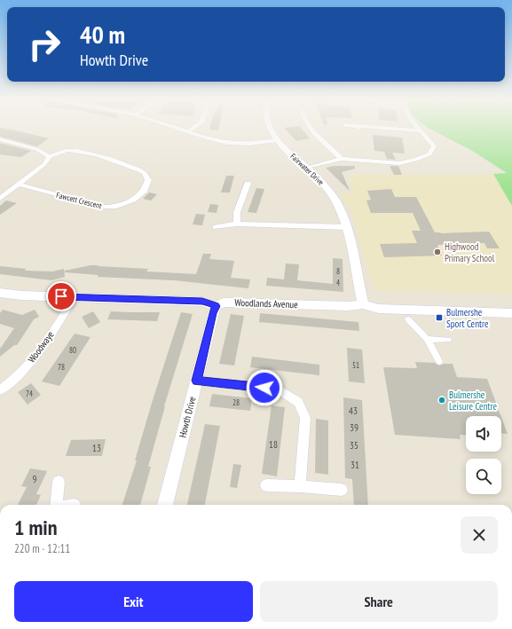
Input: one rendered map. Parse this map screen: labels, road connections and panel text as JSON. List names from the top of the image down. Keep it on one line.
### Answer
{"streets":{"street":["Fairwater Drive","Fawcett Crescent","Woodlands Avenue","Woodwaye","Howth Drive"]},"crossings":[["Fairwater Drive","Woodlands Avenue"],["Woodlands Avenue","Woodwaye"],["Woodlands Avenue","Howth Drive"]],"places":{"other":["Highwood Primary School","Bulmershe Leisure Centre"],"transit":["Bulmershe Sport Centre"]},"house_numbers":["8","4","80","51","78","74","28","43","39","18","35","13","31","9"],"page":{"turn":["40 m","Howth Drive"],"heading":["1 min","220 m · 12:11"],"buttons":["Exit","Share"]}}
